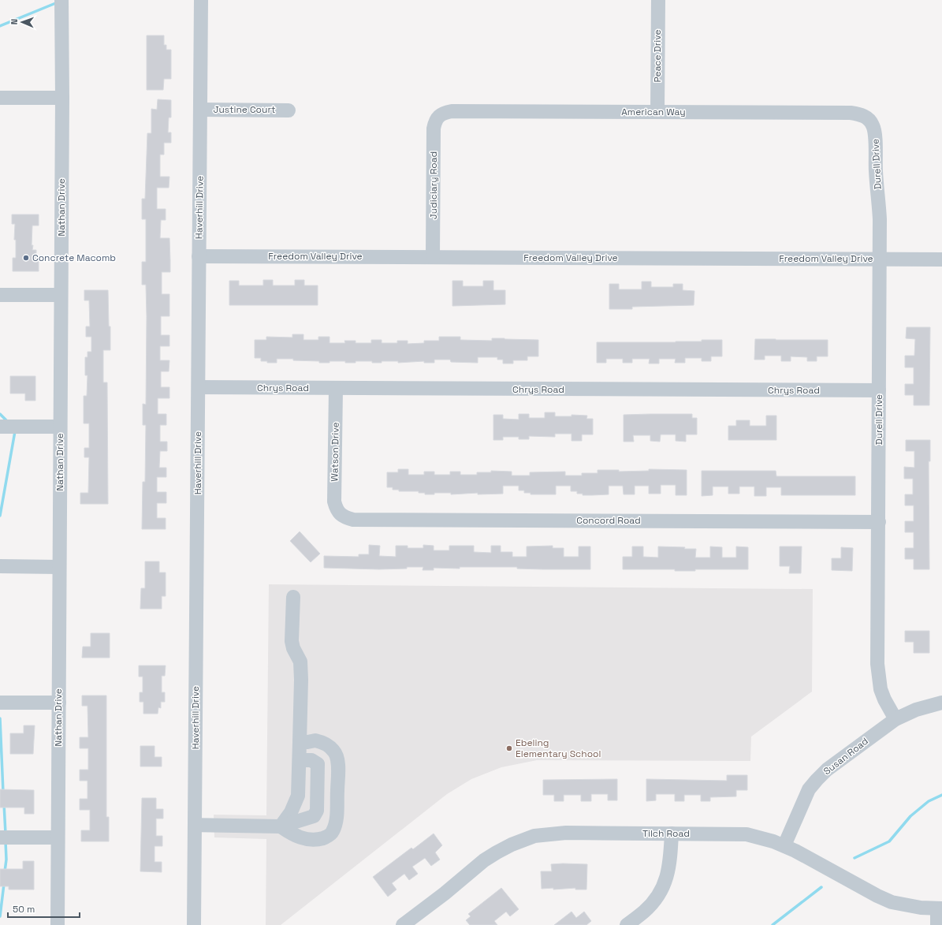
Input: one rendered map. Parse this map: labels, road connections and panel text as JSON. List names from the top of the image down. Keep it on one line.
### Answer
{"streets":{"street":["Peace Drive","Justine Court","American Way","Durell Drive","Judiciary Road","Nathan Drive","Haverhill Drive","Freedom Valley Drive","Chrys Road","Watson Drive","Concord Road","Susan Road","Tilch Road"]},"crossings":[["Peace Drive","American Way"],["Justine Court","Haverhill Drive"],["American Way","Durell Drive"],["American Way","Judiciary Road"],["Durell Drive","Freedom Valley Drive"],["Durell Drive","Chrys Road"],["Durell Drive","Concord Road"],["Durell Drive","Susan Road"],["Judiciary Road","Freedom Valley Drive"],["Haverhill Drive","Freedom Valley Drive"],["Haverhill Drive","Chrys Road"],["Chrys Road","Watson Drive"],["Watson Drive","Concord Road"],["Susan Road","Tilch Road"]],"places":["Concrete Macomb","Ebeling Elementary School"],"scale_bar":"50 m","north":"left"}
